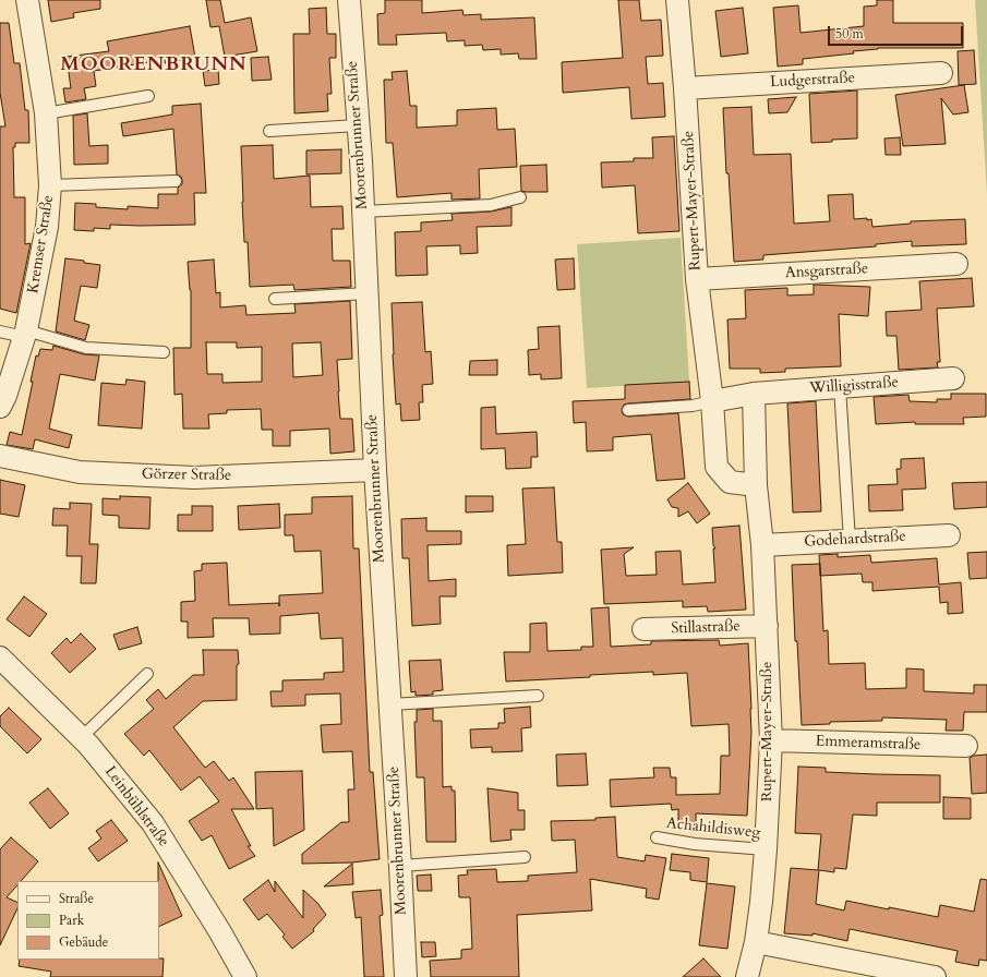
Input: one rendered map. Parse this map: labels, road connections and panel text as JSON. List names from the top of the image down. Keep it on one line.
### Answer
{"streets":{"street":["Ludgerstraße","Moorenbrunner Straße","Rupert-Mayer-Straße","Kremser Straße","Ansgarstraße","Willigisstraße","Görzer Straße","Godehardstraße","Stillastraße","Emmeramstraße","Leinbühlstraße"],"lane":["Achahildisweg"]},"crossings":[["Ludgerstraße","Rupert-Mayer-Straße"],["Moorenbrunner Straße","Görzer Straße"],["Rupert-Mayer-Straße","Ansgarstraße"],["Rupert-Mayer-Straße","Willigisstraße"],["Rupert-Mayer-Straße","Godehardstraße"],["Rupert-Mayer-Straße","Stillastraße"],["Rupert-Mayer-Straße","Emmeramstraße"],["Rupert-Mayer-Straße","Achahildisweg"]],"districts":["MOORENBRUNN"],"legend":["Straße","Park","Gebäude"],"scale_bar":"50 m"}
